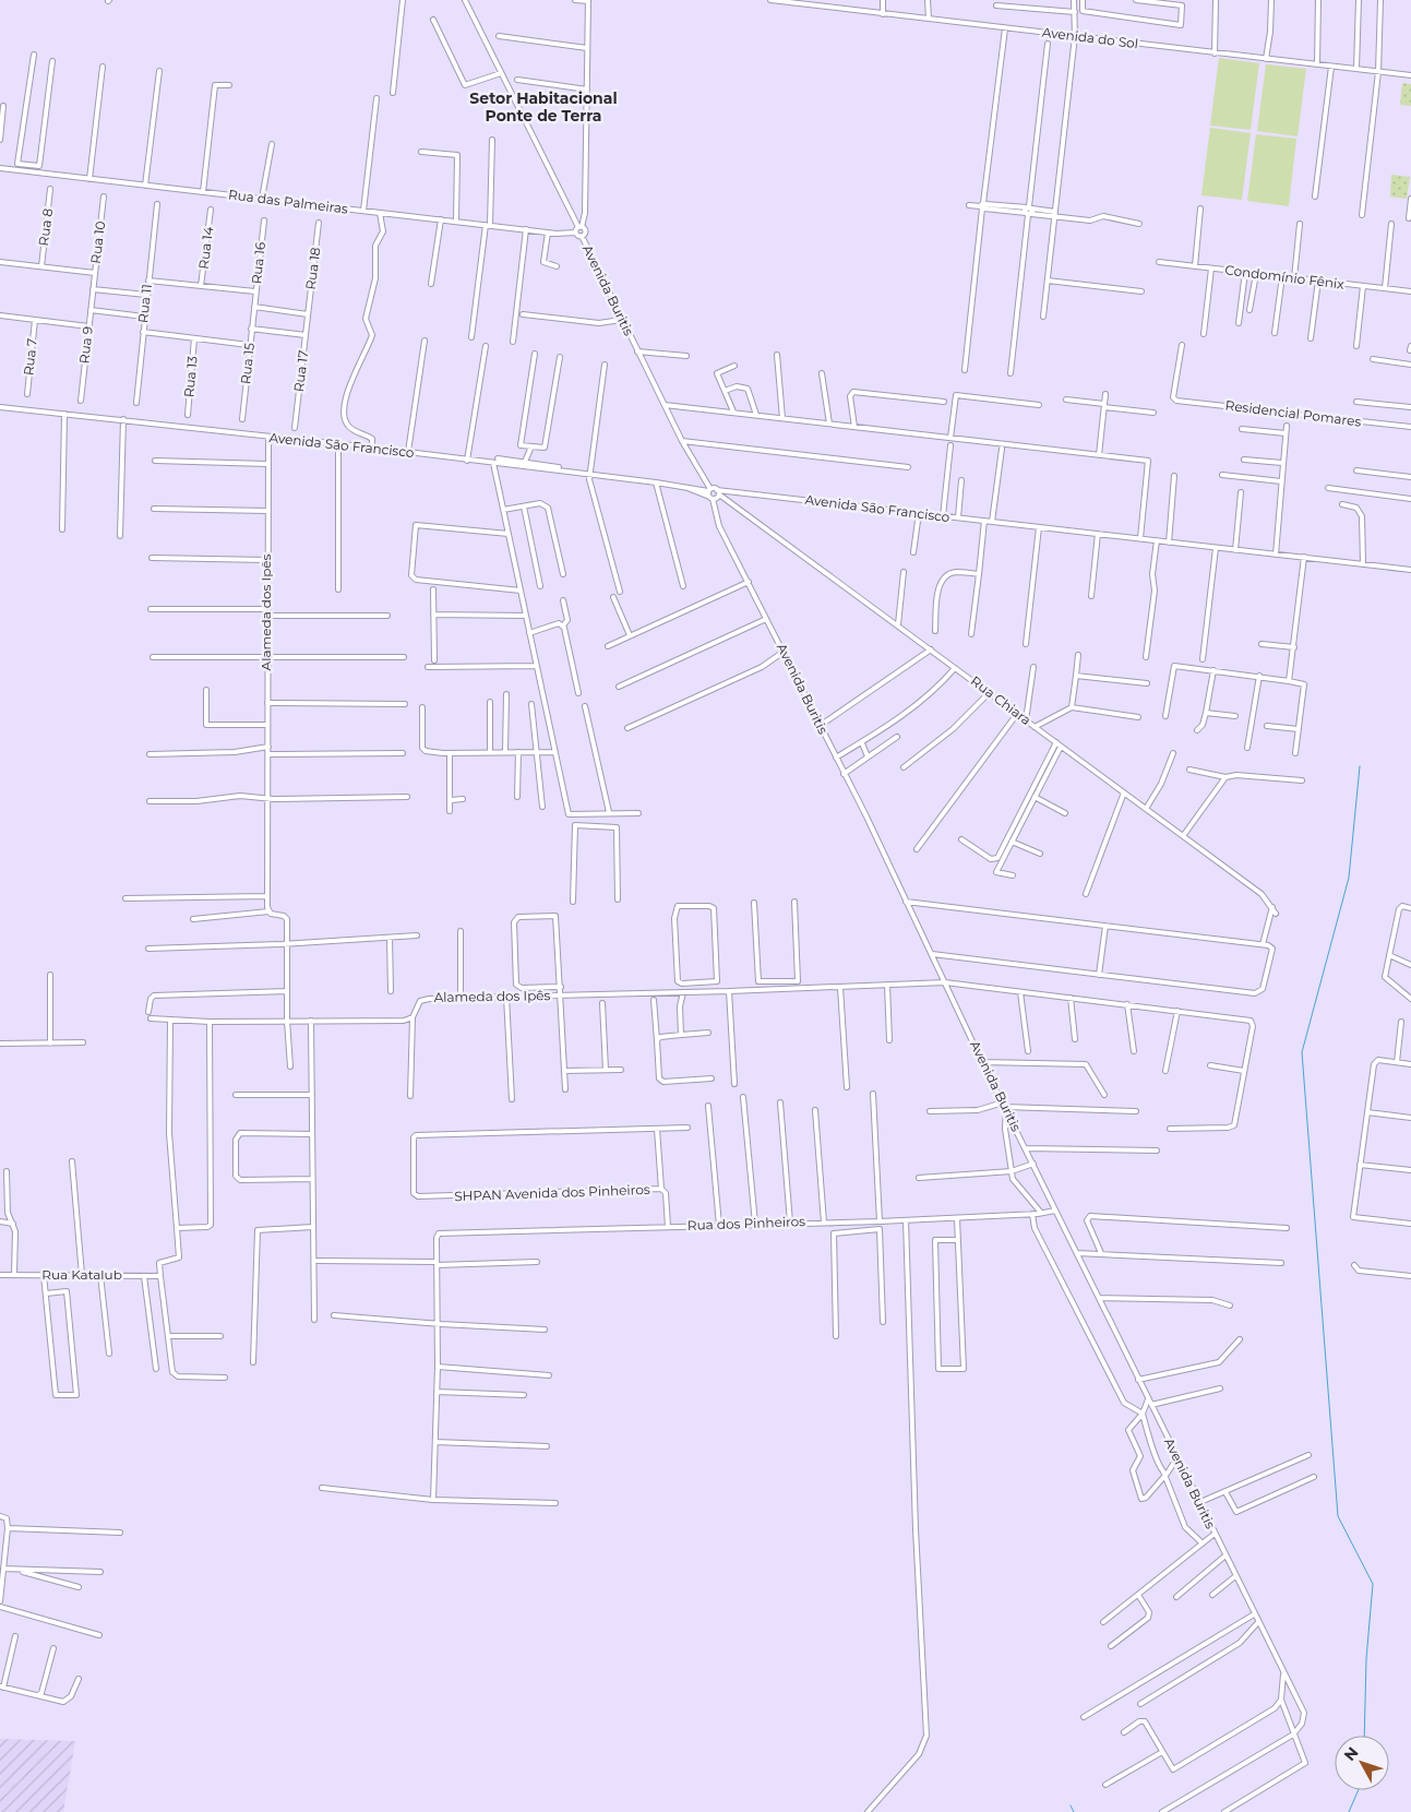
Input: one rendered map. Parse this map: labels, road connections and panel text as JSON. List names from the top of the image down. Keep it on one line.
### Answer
{"streets":{"street":["Avenida do Sol","Rua das Palmeiras","Rua 8","Rua 10","Rua 14","Rua 16","Rua 18","Condomínio Fênix","Avenida Buritis","Rua 11","Rua 9","Rua 7","Rua 15","Rua 17","Rua 13","Residencial Pomares","Avenida São Francisco","Alameda dos Ipês","Rua Chiara","SHPAN Avenida dos Pinheiros","Rua dos Pinheiros","Rua Katalub"]},"crossings":[["Rua 10","Rua 9"],["Rua 16","Rua 15"],["Rua 18","Rua 17"],["Avenida Buritis","Avenida São Francisco"],["Avenida Buritis","Alameda dos Ipês"],["Avenida Buritis","Rua dos Pinheiros"],["Avenida São Francisco","Alameda dos Ipês"],["Avenida São Francisco","Rua Chiara"]],"districts":["Setor Habitacional Ponte de Terra"],"north":"top left"}
